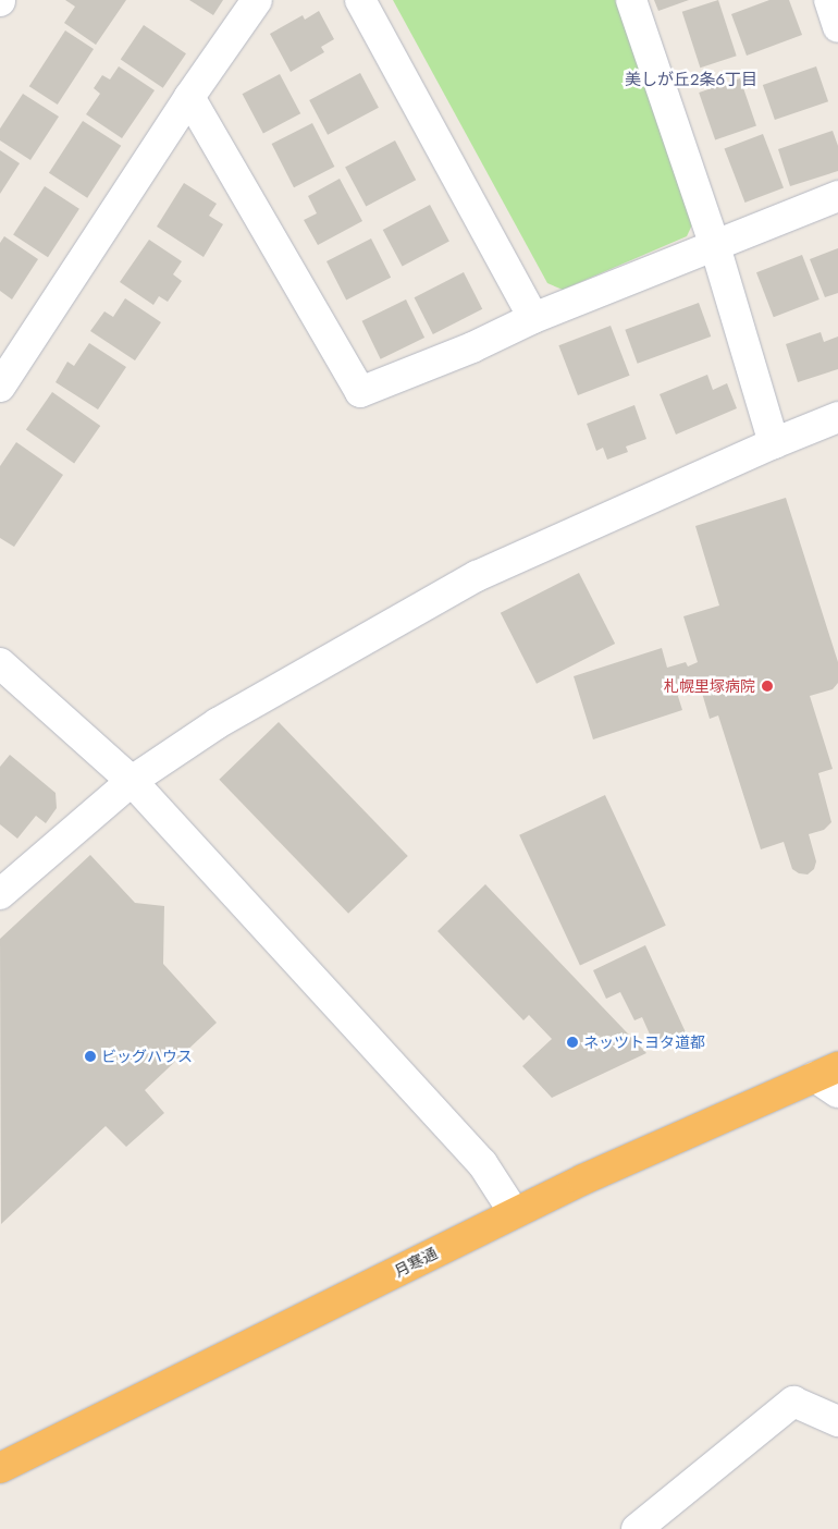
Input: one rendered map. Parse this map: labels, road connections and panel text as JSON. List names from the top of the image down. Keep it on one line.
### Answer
{"streets":{"highway":["月寒通"]},"districts":["美しが丘2条6丁目"],"places":["札幌里塚病院","ネッツトヨタ道都","ビッグハウス"]}
